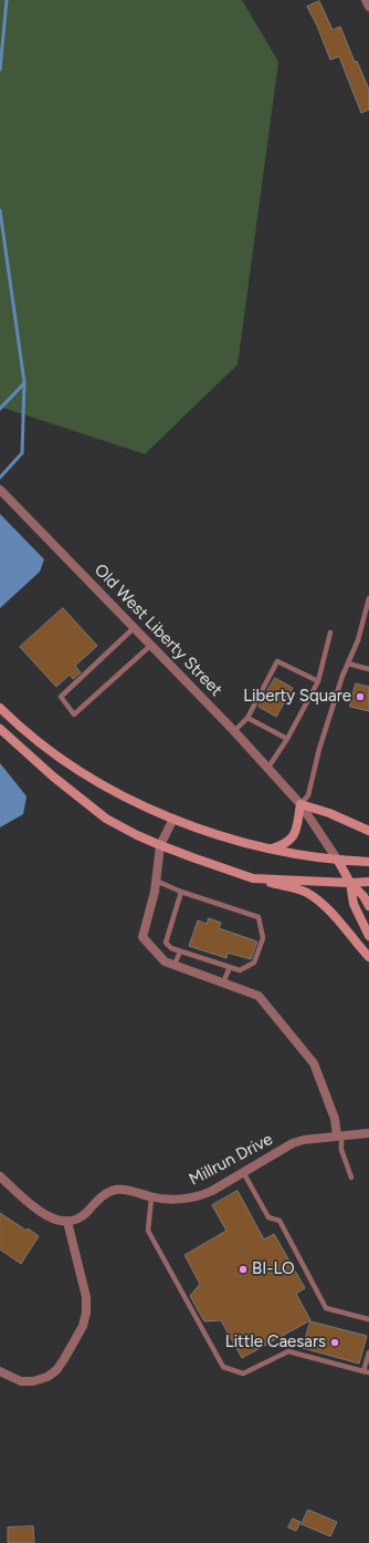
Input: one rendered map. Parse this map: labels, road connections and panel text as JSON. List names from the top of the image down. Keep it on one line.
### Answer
{"streets":{"main road":["Old West Liberty Street"],"street":["Millrun Drive"]},"places":["Liberty Square","BI-LO","Little Caesars"]}
